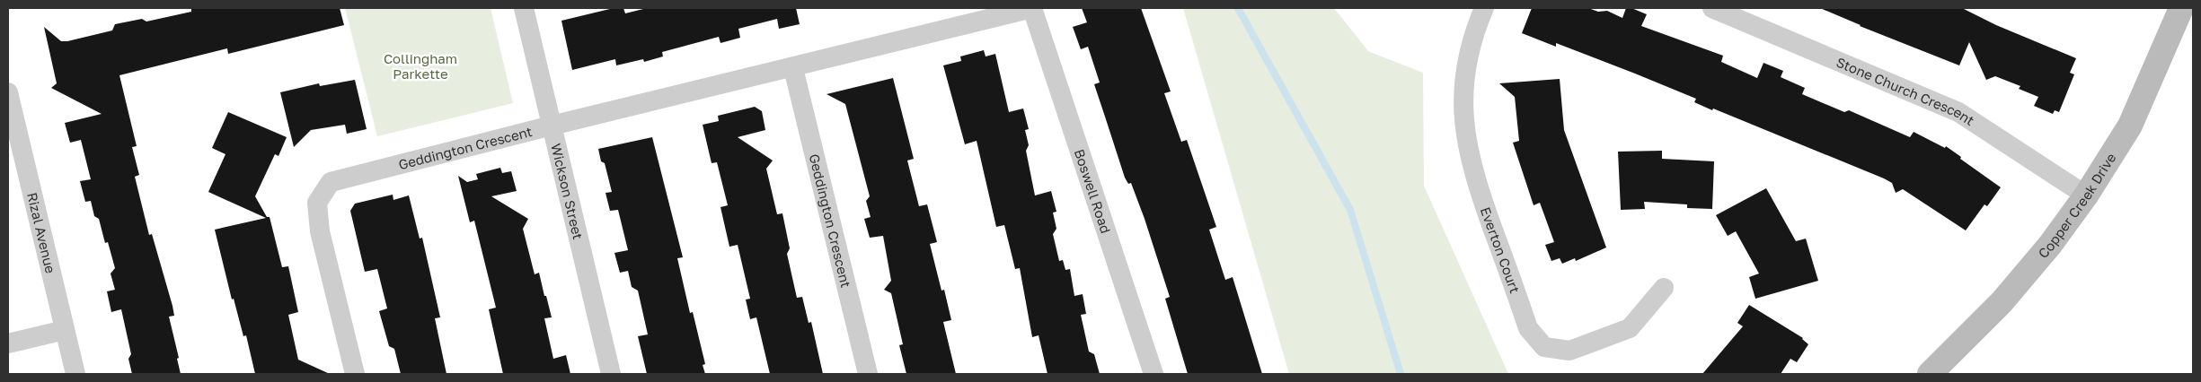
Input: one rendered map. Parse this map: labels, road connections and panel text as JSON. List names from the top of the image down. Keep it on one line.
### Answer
{"streets":{"street":["Stone Church Crescent","Geddington Crescent","Wickson Street","Boswell Road","Copper Creek Drive","Rizal Avenue","Everton Court"]},"crossings":[["Stone Church Crescent","Copper Creek Drive"],["Geddington Crescent","Wickson Street"],["Geddington Crescent","Boswell Road"]],"parks":["Collingham Parkette"]}
